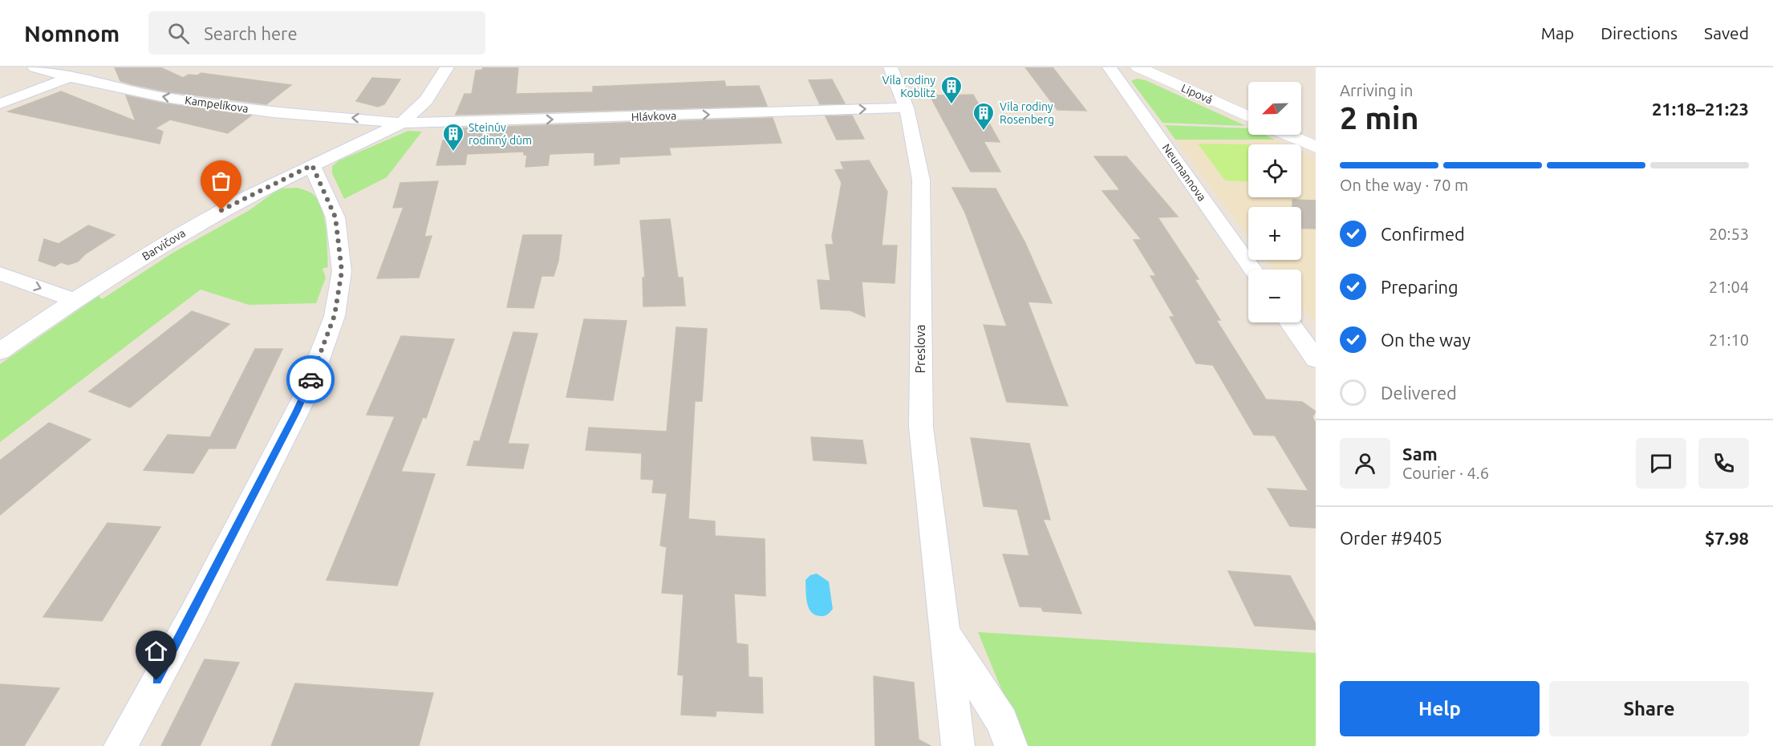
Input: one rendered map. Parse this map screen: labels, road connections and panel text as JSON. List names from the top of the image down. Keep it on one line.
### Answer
{"streets":{"street":["Lipová","Kampelíkova","Hlávkova","Neumannova","Barvičova","Preslova"]},"crossings":[["Kampelíkova","Hlávkova"],["Kampelíkova","Barvičova"],["Hlávkova","Barvičova"],["Hlávkova","Preslova"]],"one_way":["Kampelíkova","Hlávkova"],"places":{"building":["Vila rodiny Koblitz","Vila rodiny Rosenberg","Steinův rodinný dům"]},"north":"bottom left","page":{"header":"Nomnom","search":"Search here","nav":["Map","Directions","Saved"],"heading":["2 min","Arriving in","21:18–21:23"],"panel":["Sam","Courier · 4.6","Order #9405","$7.98"],"map_buttons":["+","−"],"bar":"On the way · 70 m","list":[["Confirmed","20:53"],["Preparing","21:04"],["On the way","21:10"],"Delivered"],"buttons":["Help","Share"]}}
